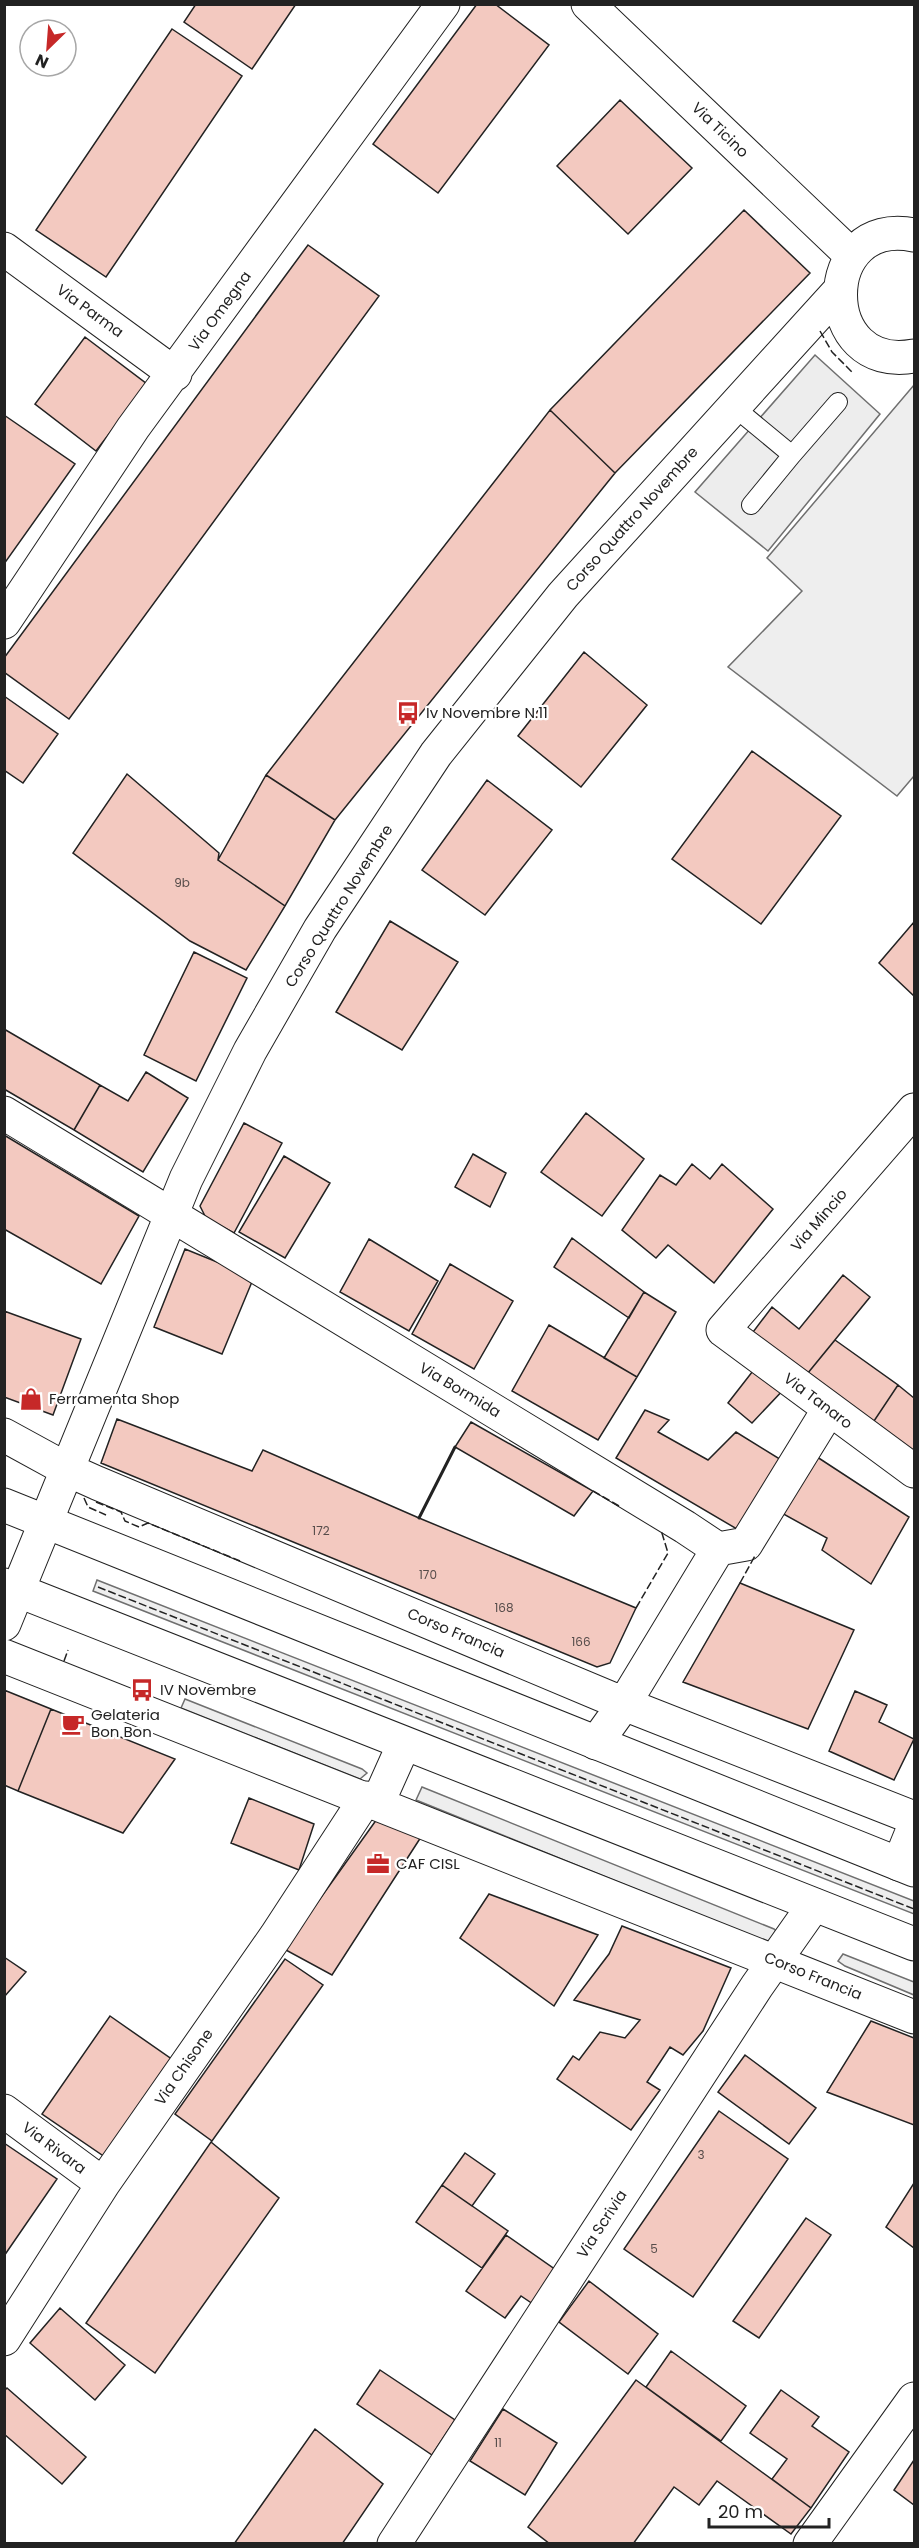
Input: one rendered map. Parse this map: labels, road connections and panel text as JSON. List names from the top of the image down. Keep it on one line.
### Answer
{"streets":{"street":["Via Ticino","Via Parma","Via Omegna","Corso Quattro Novembre","Via Mincio","Via Bormida","Via Tanaro","Corso Francia","Via Chisone","Via Rivara","Via Scrivia"]},"crossings":[["Via Parma","Via Omegna"],["Corso Quattro Novembre","Via Bormida"],["Corso Quattro Novembre","Corso Francia"],["Via Mincio","Via Tanaro"],["Corso Francia","Via Chisone"],["Corso Francia","Via Scrivia"],["Via Chisone","Via Rivara"]],"places":{"bus stop":["Iv Novembre N.11","IV Novembre"],"shop":["Ferramenta Shop"],"cafe":["Gelateria Bon Bon"],"office":["CAF CISL"]},"house_numbers":["9b","172","170","168","166","3","5","11"],"scale_bar":"20 m","north":"bottom left"}
